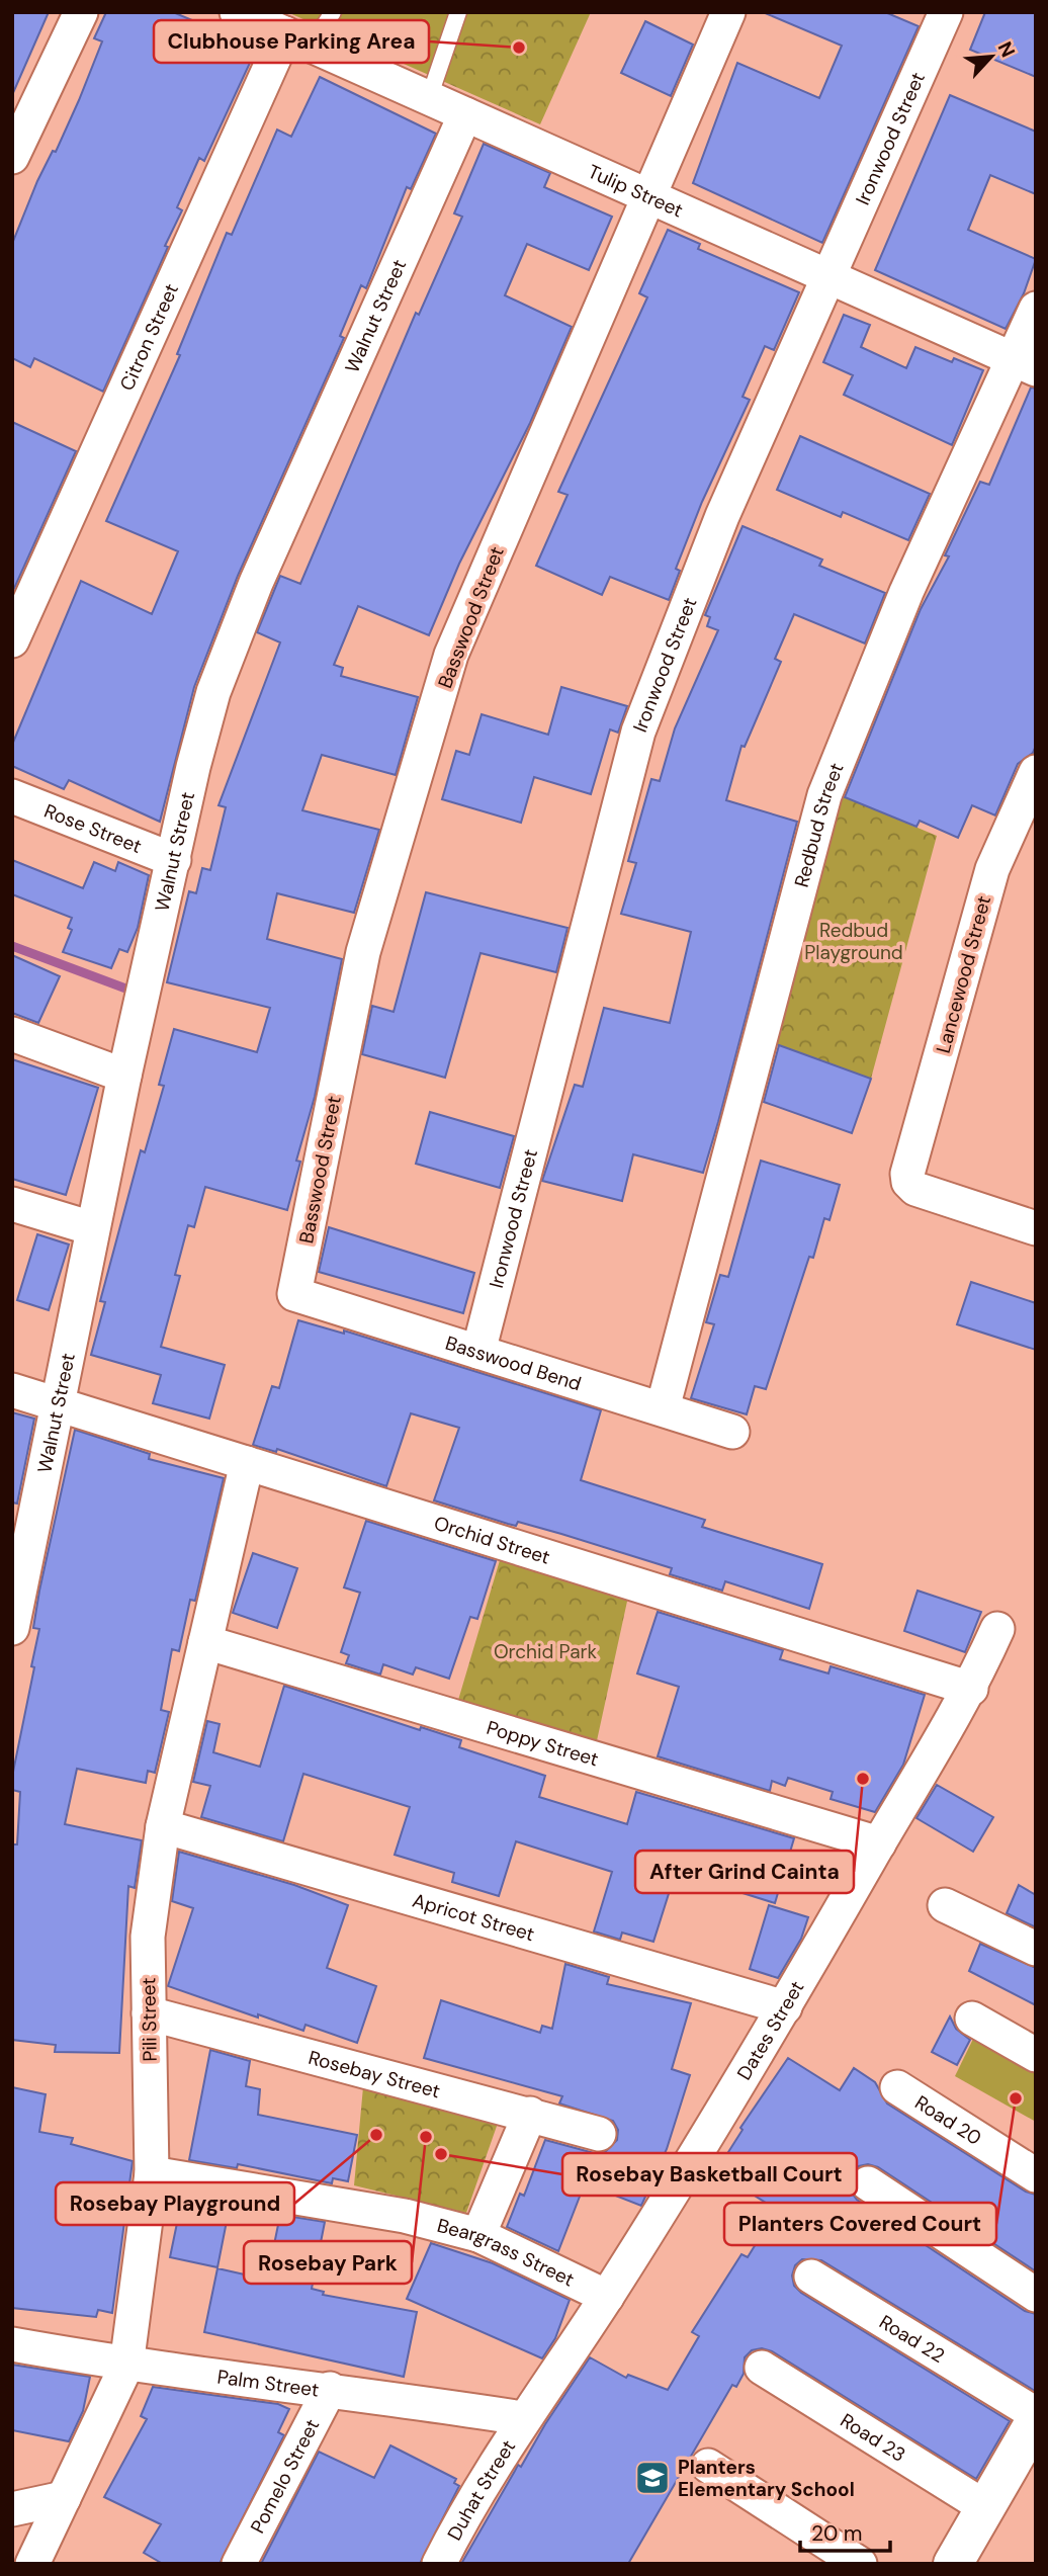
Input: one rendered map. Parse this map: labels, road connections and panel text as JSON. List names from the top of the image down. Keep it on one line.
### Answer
{"streets":{"street":["Ironwood Street","Tulip Street","Walnut Street","Citron Street","Basswood Street","Redbud Street","Rose Street","Lancewood Street","Basswood Bend","Orchid Street","Poppy Street","Apricot Street","Pili Street","Dates Street","Rosebay Street","Road 20","Beargrass Street","Road 22","Palm Street","Road 23","Pomelo Street","Duhat Street"]},"crossings":[["Ironwood Street","Tulip Street"],["Ironwood Street","Basswood Bend"],["Tulip Street","Walnut Street"],["Tulip Street","Citron Street"],["Tulip Street","Basswood Street"],["Tulip Street","Redbud Street"],["Walnut Street","Rose Street"],["Walnut Street","Orchid Street"],["Basswood Street","Basswood Bend"],["Redbud Street","Basswood Bend"],["Orchid Street","Pili Street"],["Orchid Street","Dates Street"],["Poppy Street","Pili Street"],["Poppy Street","Dates Street"],["Apricot Street","Pili Street"],["Apricot Street","Dates Street"],["Pili Street","Rosebay Street"],["Pili Street","Beargrass Street"],["Pili Street","Palm Street"],["Dates Street","Beargrass Street"],["Dates Street","Palm Street"],["Dates Street","Duhat Street"],["Palm Street","Pomelo Street"],["Palm Street","Duhat Street"]],"parks":["Redbud Playground","Orchid Park"],"places":{"other":["Clubhouse Parking Area","After Grind Cainta","Planters Covered Court","Rosebay Playground","Rosebay Park","Rosebay Basketball Court"],"school or university":["Planters Elementary School"]},"scale_bar":"20 m","north":"top right"}
